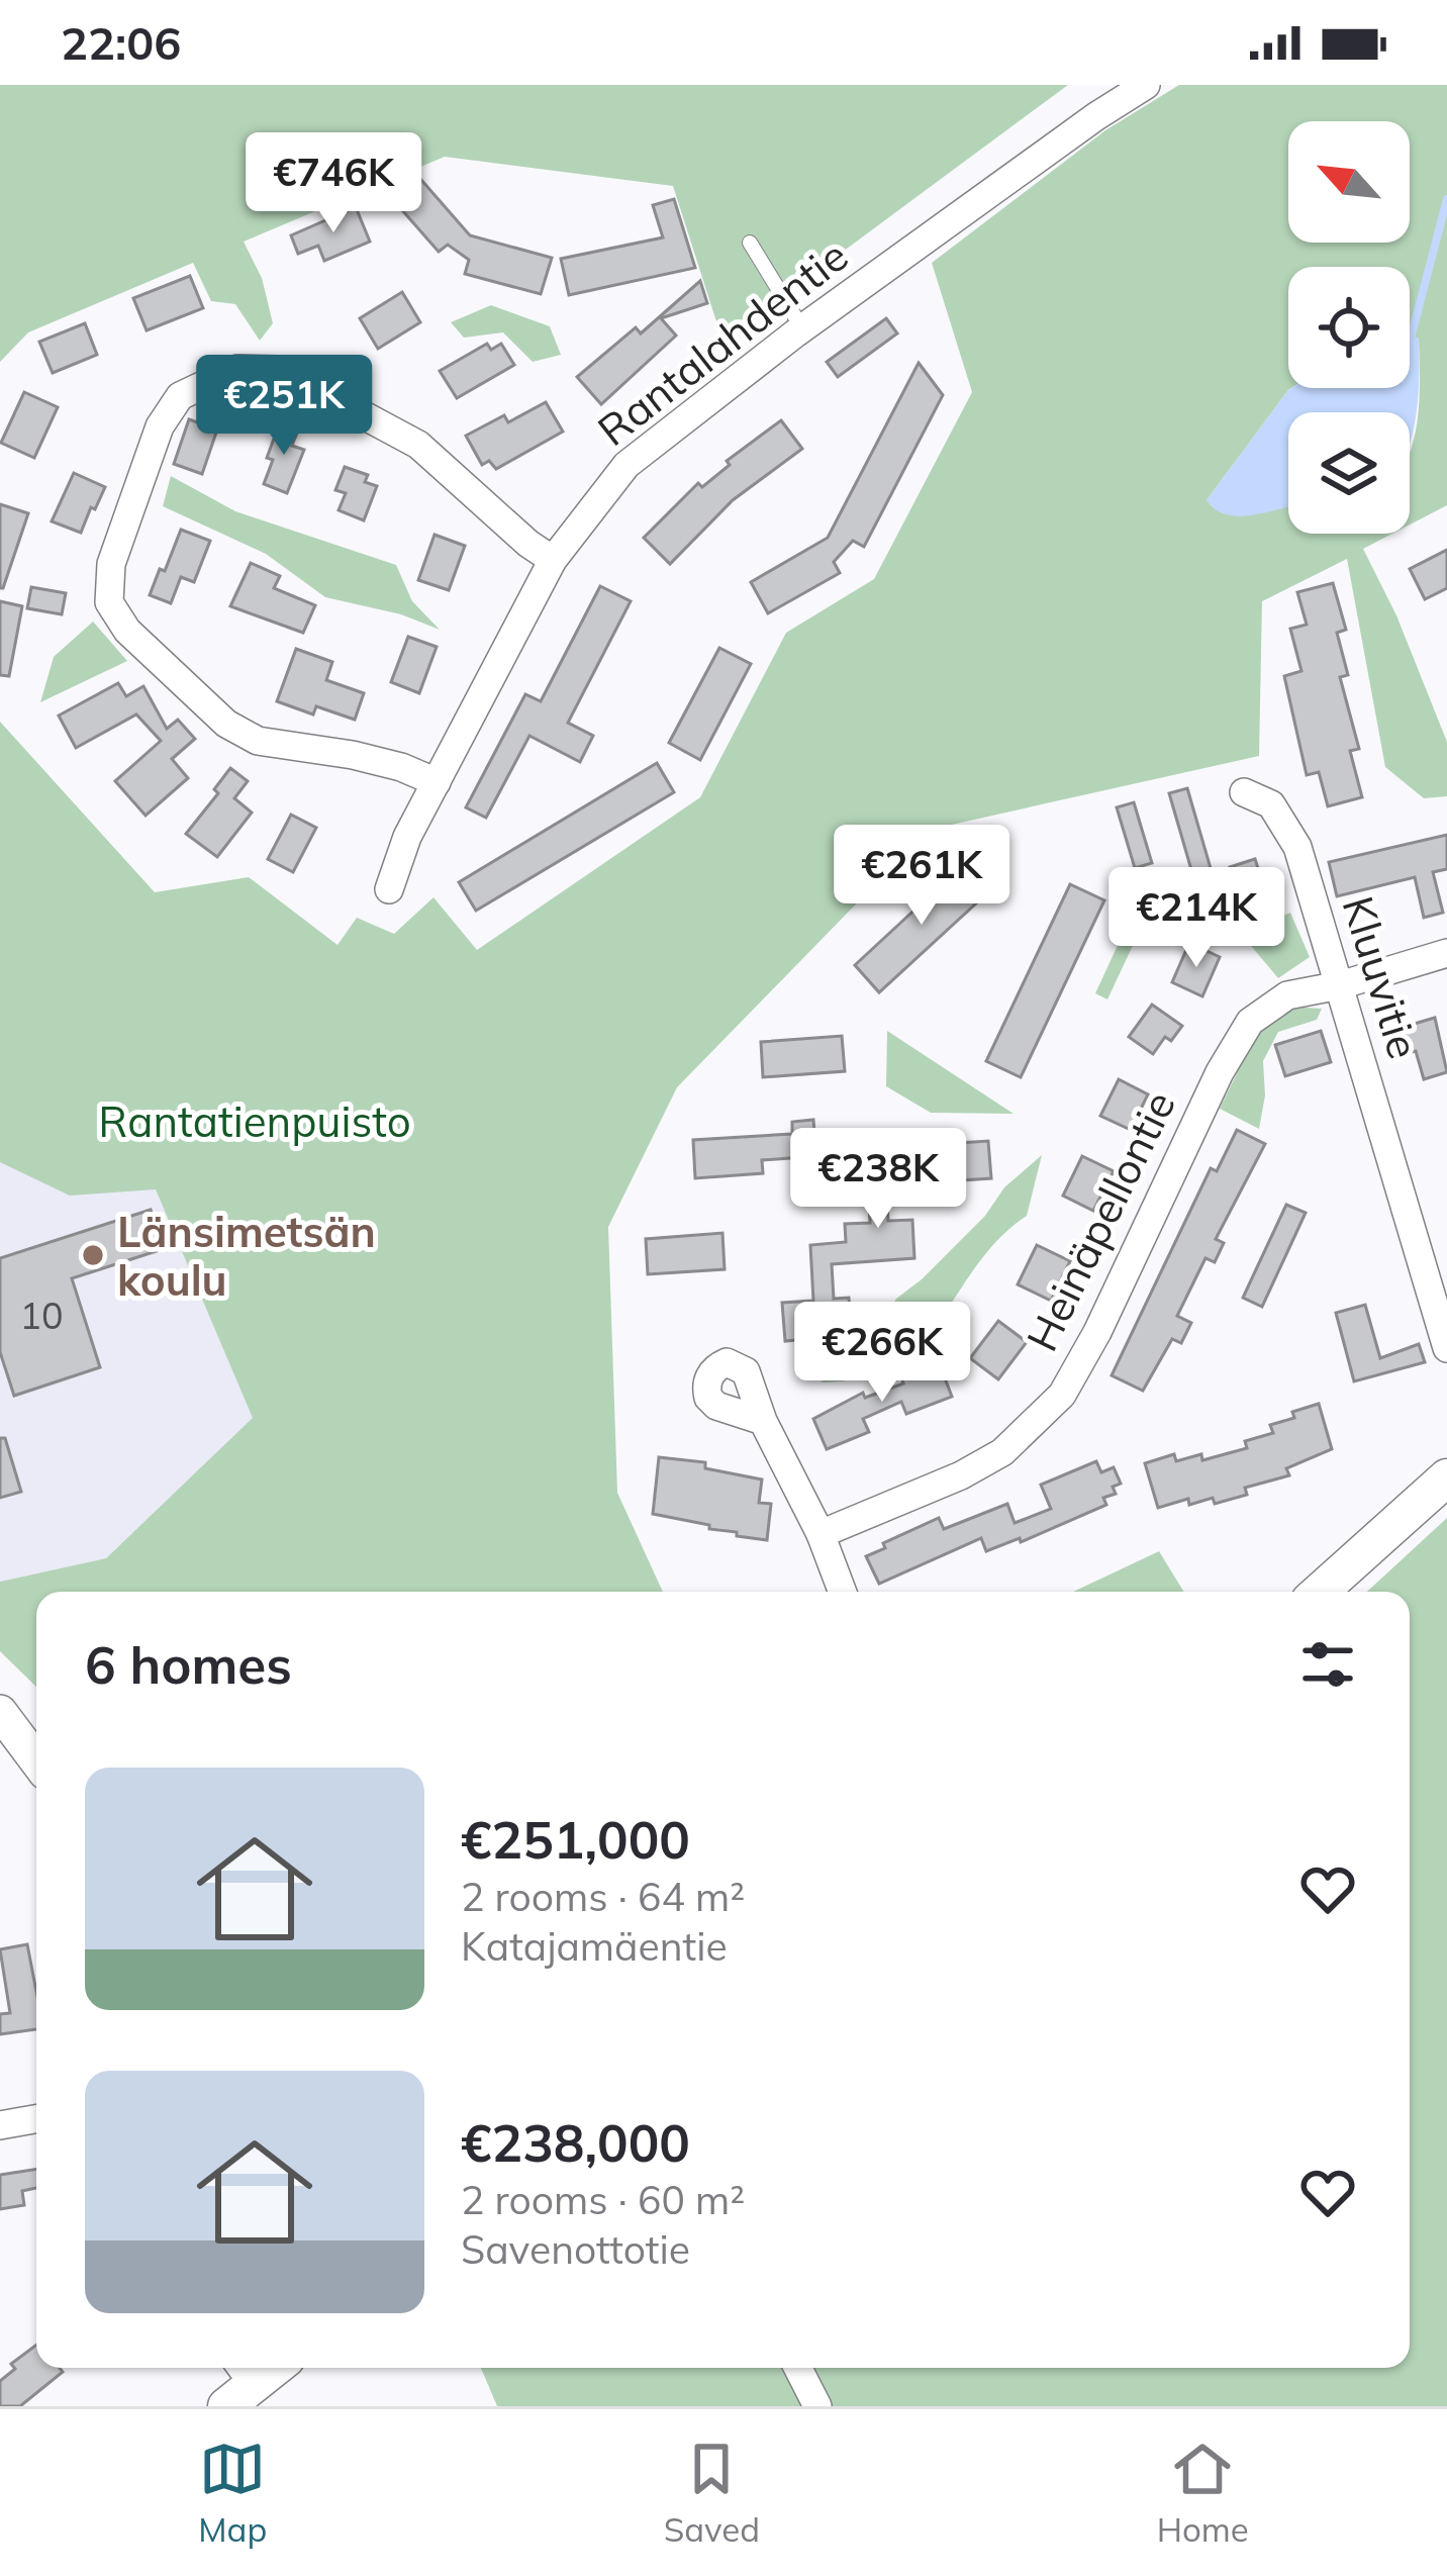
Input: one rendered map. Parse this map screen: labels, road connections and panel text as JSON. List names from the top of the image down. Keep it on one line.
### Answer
{"streets":{"street":["Rantalahdentie","Kluuvitie","Heinäpellontie"]},"crossings":[["Kluuvitie","Heinäpellontie"]],"parks":["Rantatienpuisto"],"places":["Länsimetsän koulu"],"house_numbers":["10"],"north":"top left","page":{"status":"22:06","price":["€746K","€251K","€261K","€214K","€238K","€266K"],"heading":"6 homes","list":[{"name":"€251,000","note":"2 rooms · 64 m² · Katajamäentie"},{"name":"€238,000","note":"2 rooms · 60 m² · Savenottotie"}],"tabs":["Map","Saved","Home"]}}
